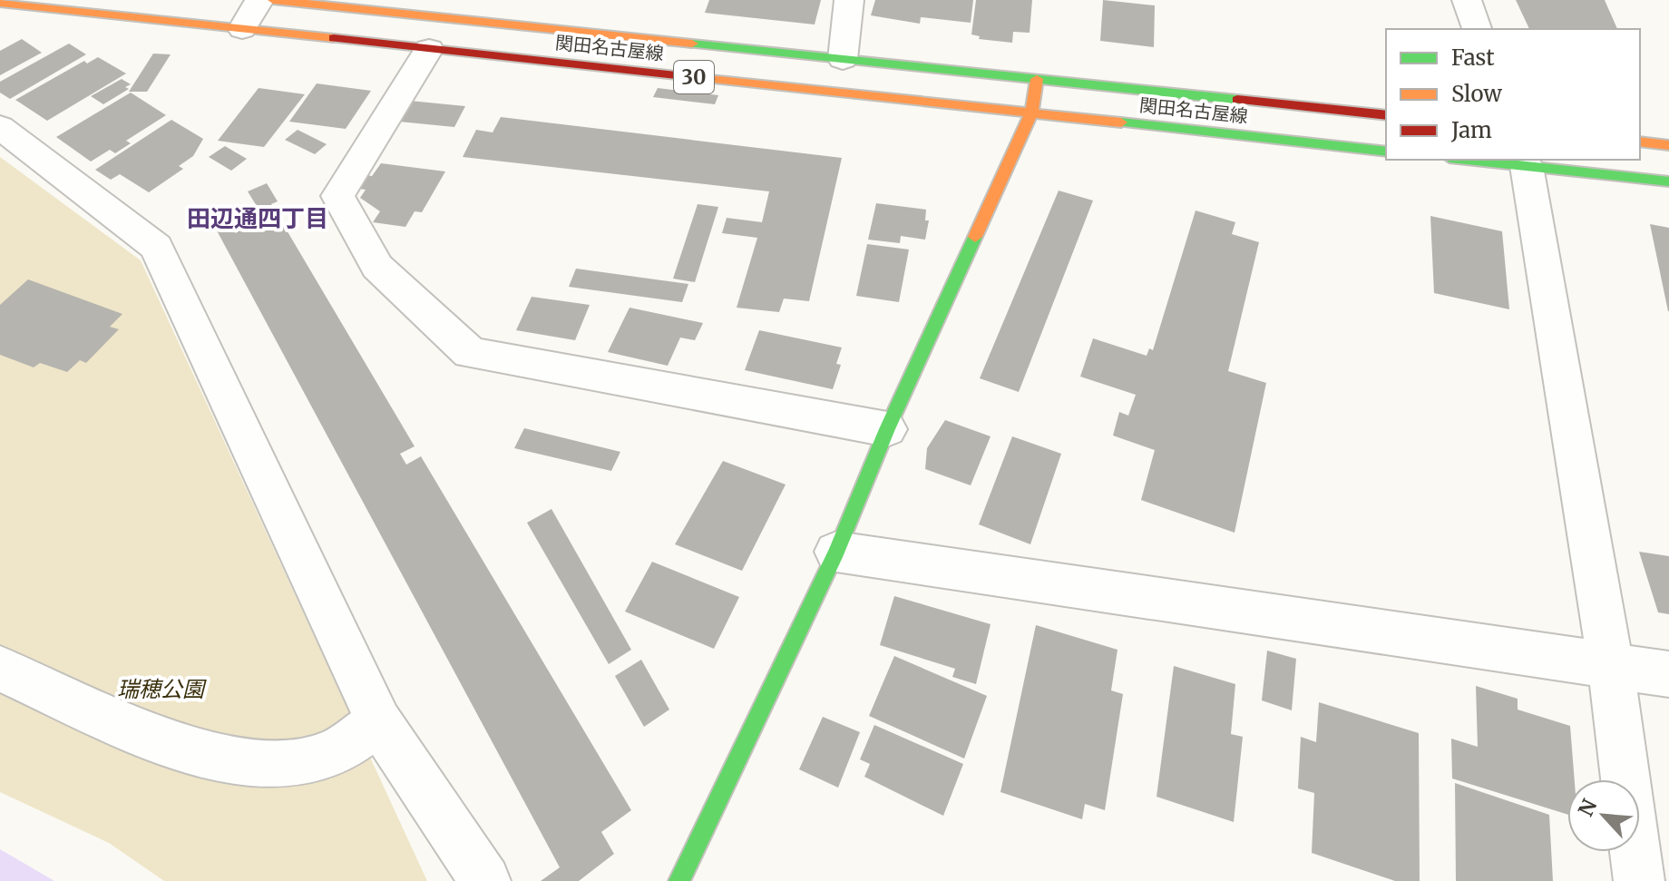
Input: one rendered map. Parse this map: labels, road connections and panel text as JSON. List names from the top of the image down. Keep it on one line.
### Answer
{"streets":{"main road":["関田名古屋線","30"]},"districts":["田辺通四丁目"],"parks":["瑞穂公園"],"legend":["Fast","Slow","Jam"],"north":"top left"}
